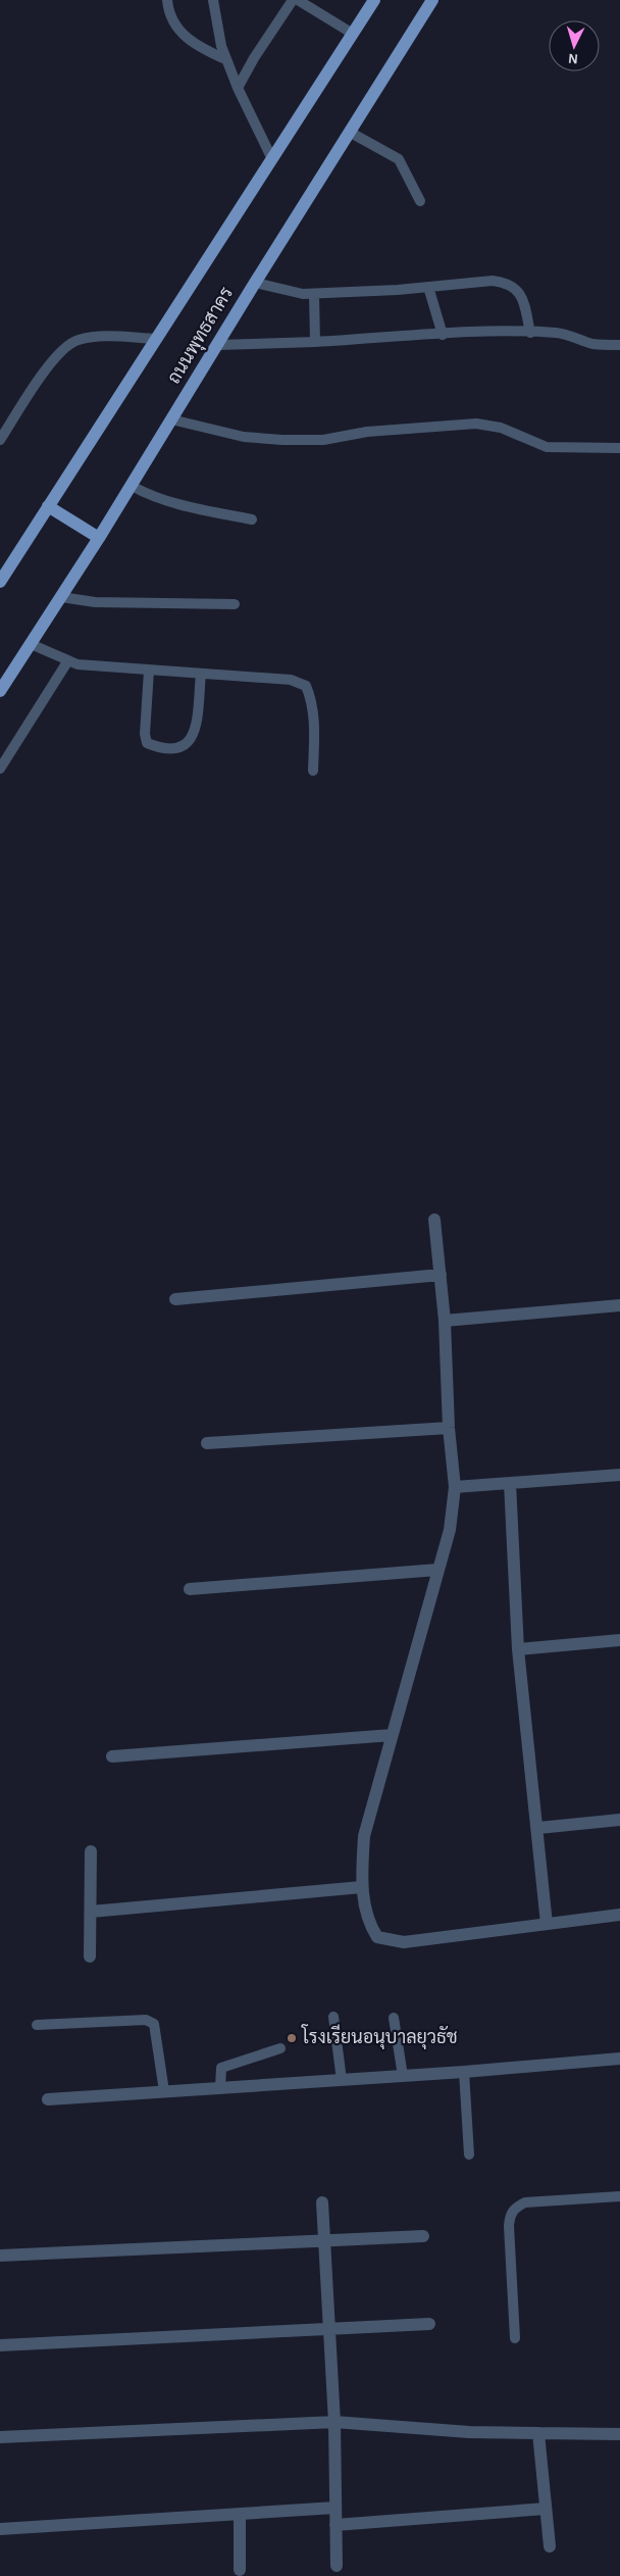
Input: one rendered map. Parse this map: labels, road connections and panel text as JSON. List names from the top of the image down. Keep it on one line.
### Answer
{"streets":{"main road":["ถนนพุทธสาคร"]},"places":["โรงเรียนอนุบาลยุวธัช"],"north":"bottom"}
